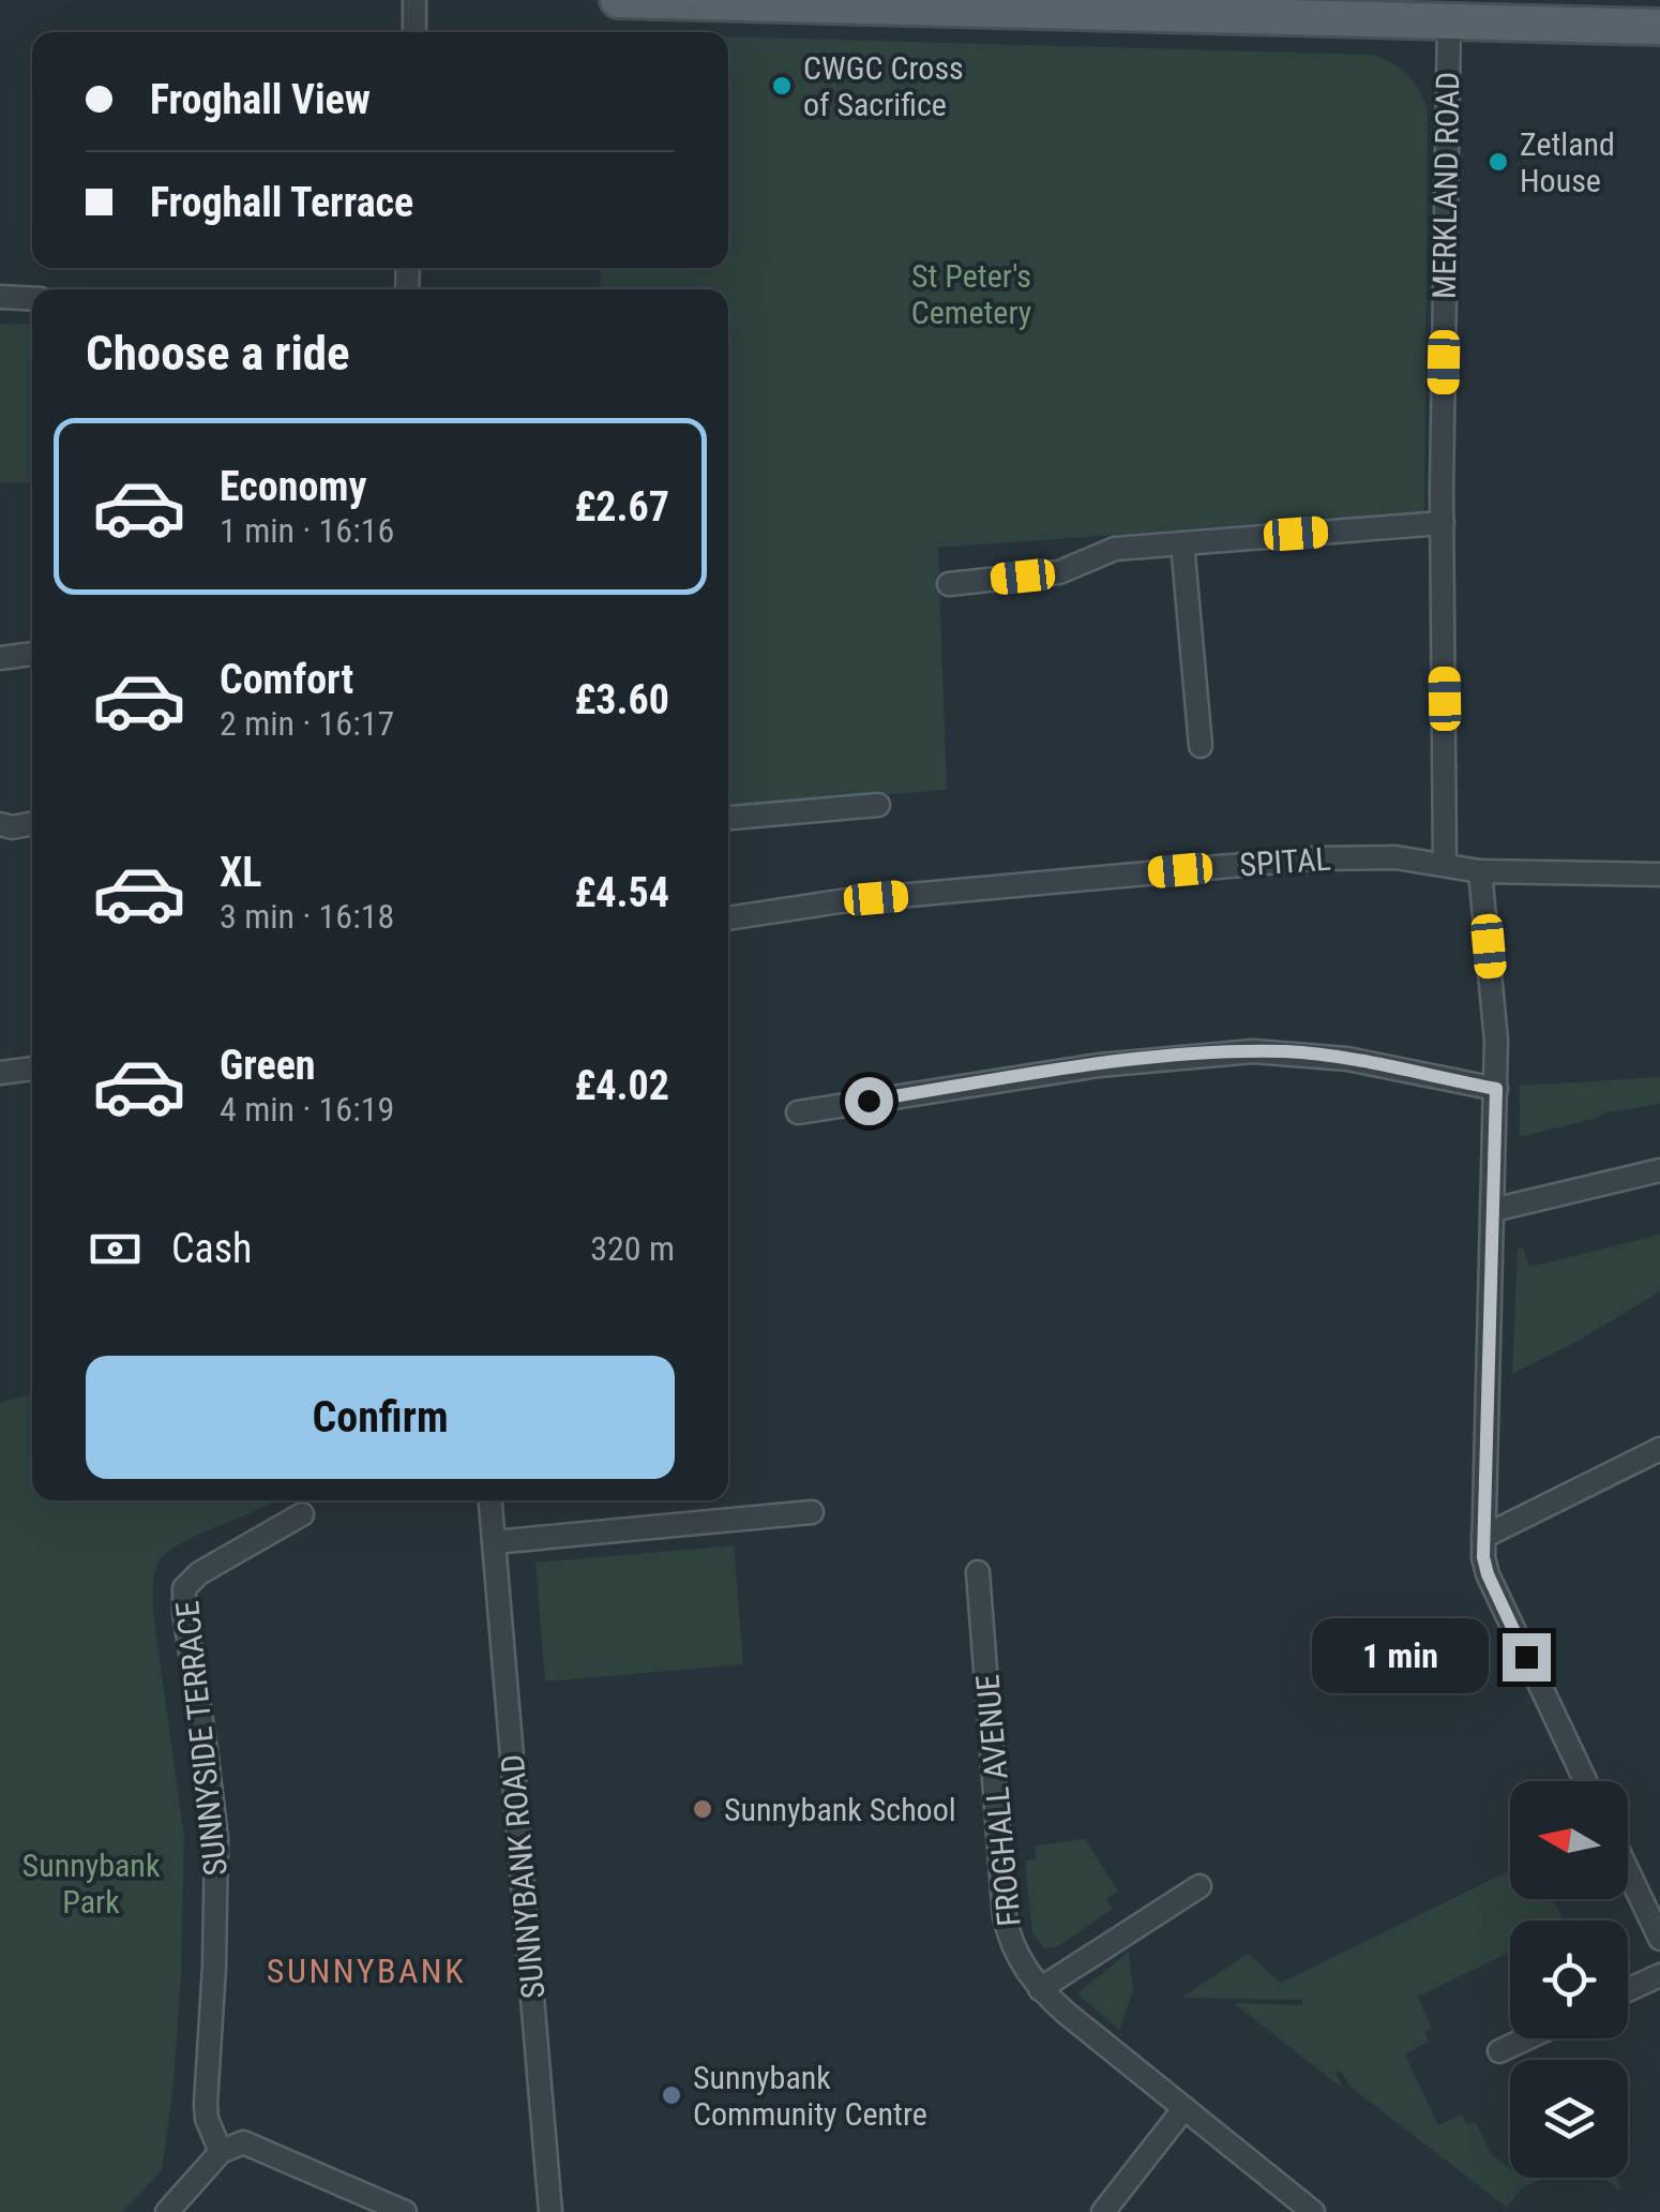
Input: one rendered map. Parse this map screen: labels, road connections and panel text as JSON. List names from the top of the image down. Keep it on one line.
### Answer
{"streets":{"street":["MERKLAND ROAD","SPITAL","SUNNYSIDE TERRACE","FROGHALL AVENUE","SUNNYBANK ROAD"]},"crossings":[["MERKLAND ROAD","SPITAL"]],"districts":["SUNNYBANK"],"parks":["St Peter's Cemetery","Sunnybank Park"],"places":["CWGC Cross of Sacrifice","Zetland House","Sunnybank School","Sunnybank Community Centre"],"north":"left","page":{"banner":["Froghall View","Froghall Terrace"],"heading":"Choose a ride","list":[{"name":"Economy","note":"1 min · 16:16","value":"£2.67"},{"name":"Comfort","note":"2 min · 16:17","value":"£3.60"},{"name":"XL","note":"3 min · 16:18","value":"£4.54"},{"name":"Green","note":"4 min · 16:19","value":"£4.02"}],"pay":["Cash","320 m"],"buttons":"Confirm","bubble":"1 min"}}
